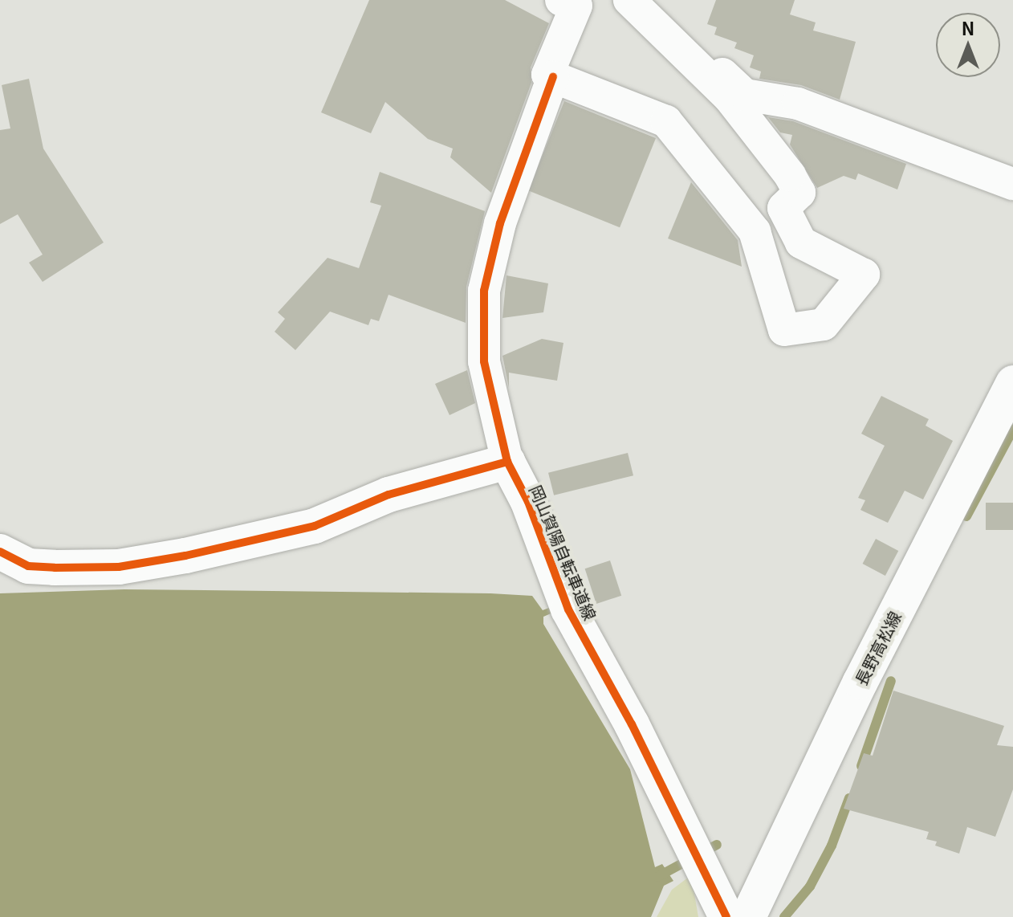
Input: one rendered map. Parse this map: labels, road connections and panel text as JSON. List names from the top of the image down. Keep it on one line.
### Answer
{"streets":{"main road":["岡山賀陽自転車道線","長野高松線"]},"north":"top"}
